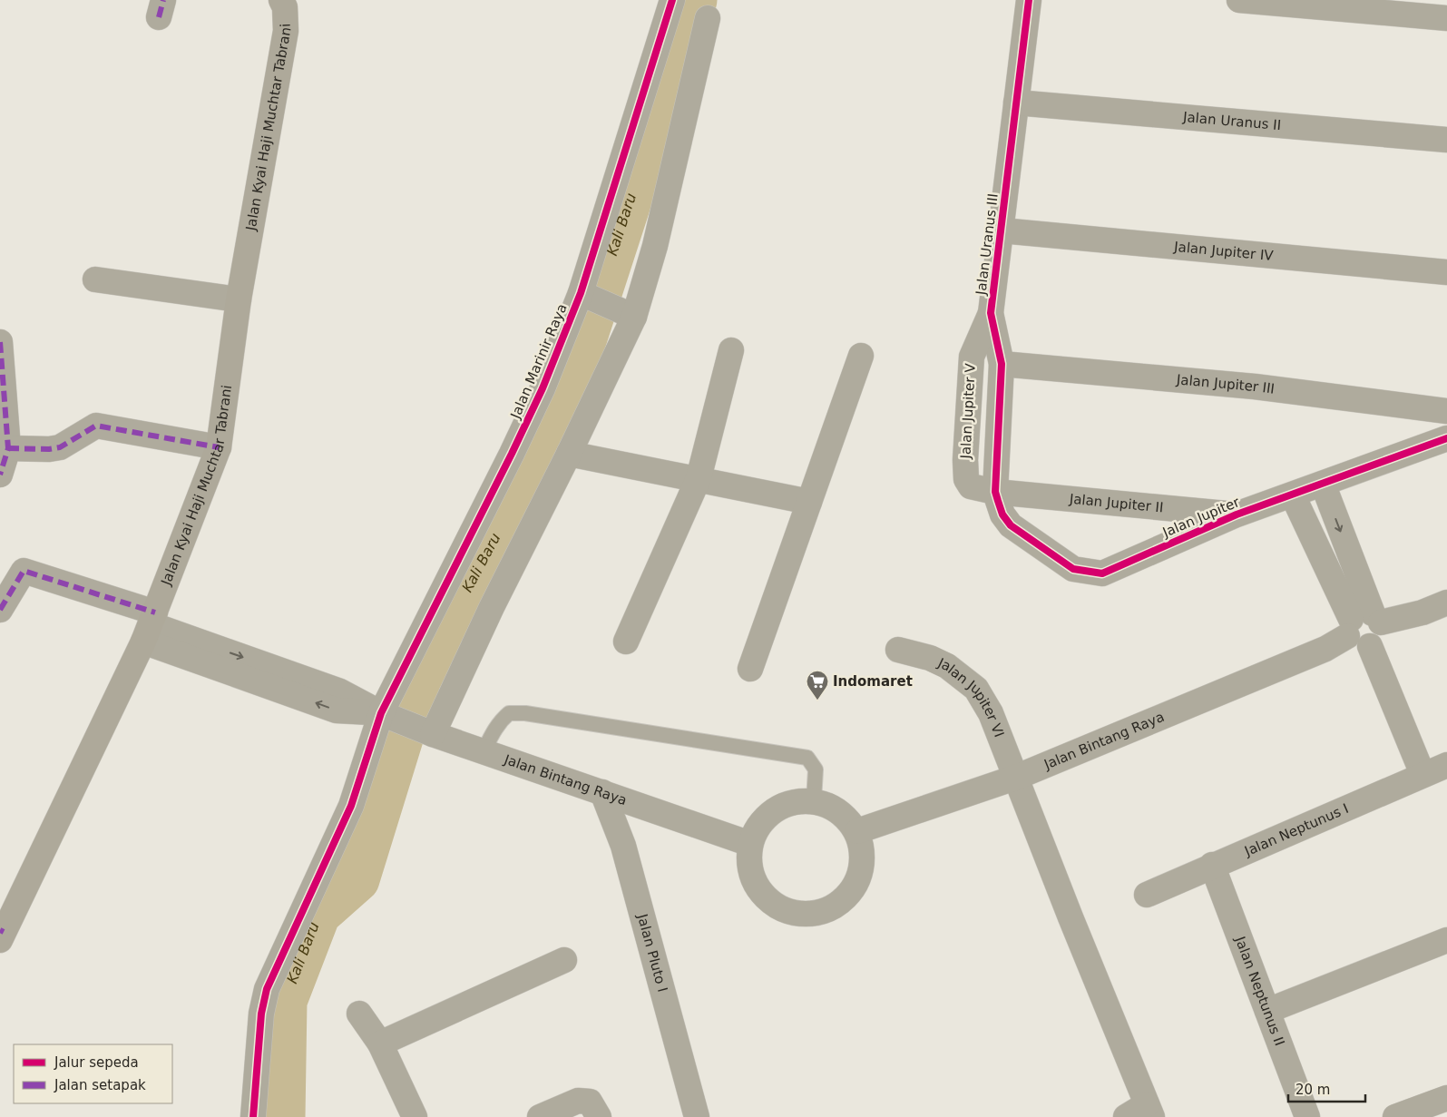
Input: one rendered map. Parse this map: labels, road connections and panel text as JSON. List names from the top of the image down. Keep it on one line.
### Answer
{"streets":{"street":["Jalan Uranus II","Jalan Kyai Haji Muchtar Tabrani","Jalan Uranus III","Jalan Jupiter IV","Jalan Marinir Raya","Jalan Jupiter III","Jalan Jupiter V","Jalan Jupiter II","Jalan Jupiter","Jalan Jupiter VI","Jalan Bintang Raya","Jalan Neptunus I","Jalan Pluto I","Jalan Neptunus II"]},"crossings":[["Jalan Uranus II","Jalan Uranus III"],["Jalan Kyai Haji Muchtar Tabrani","Jalan Bintang Raya"],["Jalan Uranus III","Jalan Jupiter IV"],["Jalan Uranus III","Jalan Jupiter III"],["Jalan Uranus III","Jalan Jupiter V"],["Jalan Uranus III","Jalan Jupiter II"],["Jalan Uranus III","Jalan Jupiter"],["Jalan Marinir Raya","Jalan Bintang Raya"],["Jalan Jupiter V","Jalan Jupiter II"],["Jalan Jupiter V","Jalan Jupiter"],["Jalan Jupiter II","Jalan Jupiter"],["Jalan Jupiter VI","Jalan Bintang Raya"],["Jalan Bintang Raya","Jalan Pluto I"],["Jalan Neptunus I","Jalan Neptunus II"]],"water":["Kali Baru"],"places":{"supermarket":["Indomaret"]},"legend":["Jalur sepeda","Jalan setapak"],"scale_bar":"20 m"}
